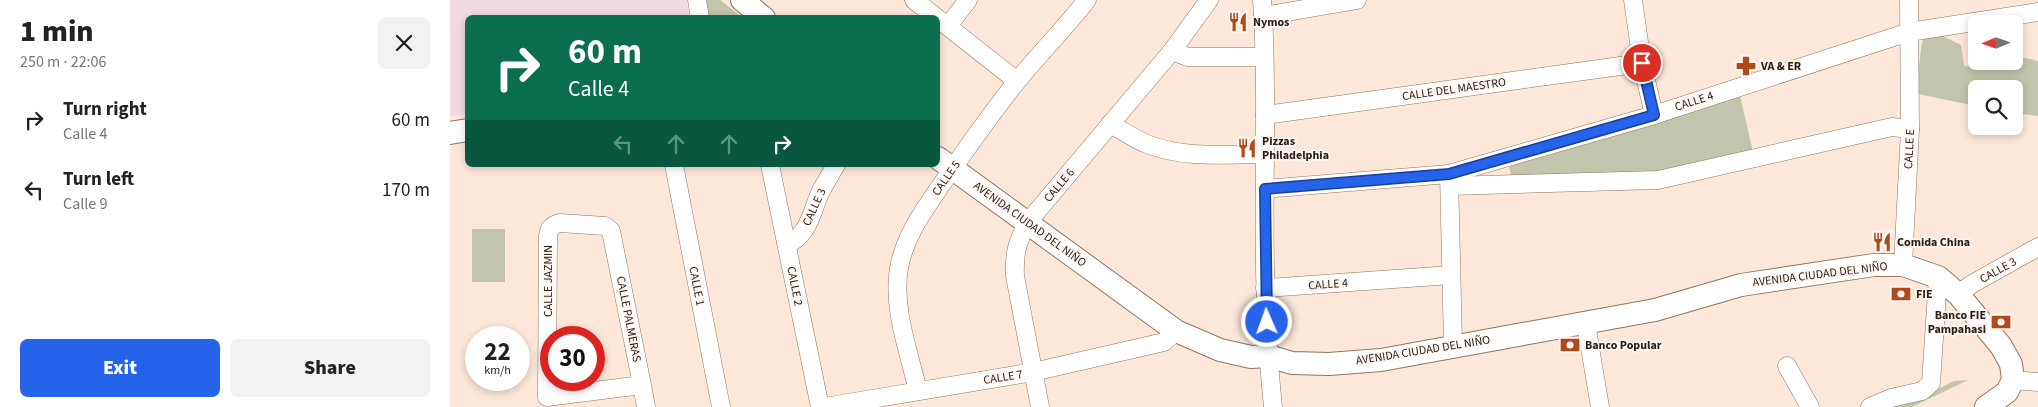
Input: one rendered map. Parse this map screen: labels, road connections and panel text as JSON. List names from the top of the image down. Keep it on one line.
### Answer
{"streets":{"main road":["AVENIDA CIUDAD DEL NIÑO"],"street":["CALLE DEL MAESTRO","CALLE 4","CALLE E","CALLE 5","CALLE 6","CALLE 3","CALLE JAZMIN","CALLE 1","CALLE 2","CALLE PALMERAS","CALLE 7"]},"crossings":[["CALLE 4","CALLE E"],["CALLE E","AVENIDA CIUDAD DEL NIÑO"],["CALLE 5","AVENIDA CIUDAD DEL NIÑO"],["CALLE 5","CALLE 7"],["CALLE 6","AVENIDA CIUDAD DEL NIÑO"],["CALLE 6","CALLE 7"],["CALLE 3","CALLE 2"],["AVENIDA CIUDAD DEL NIÑO","CALLE 7"],["CALLE JAZMIN","CALLE PALMERAS"]],"places":{"restaurant":["Nymos","Pizzas Philadelphia","Comida China"],"pharmacy":["VA & ER"],"bank":["FIE","Banco FIE Pampahasi","Banco Popular"]},"north":"left","page":{"heading":["1 min","250 m · 22:06"],"turn":["60 m","Calle 4"],"list":[{"name":"Turn right","note":"Calle 4","value":"60 m"},{"name":"Turn left","note":"Calle 9","value":"170 m"}],"speed":"22 km/h","limit":"30","buttons":["Exit","Share"]}}
